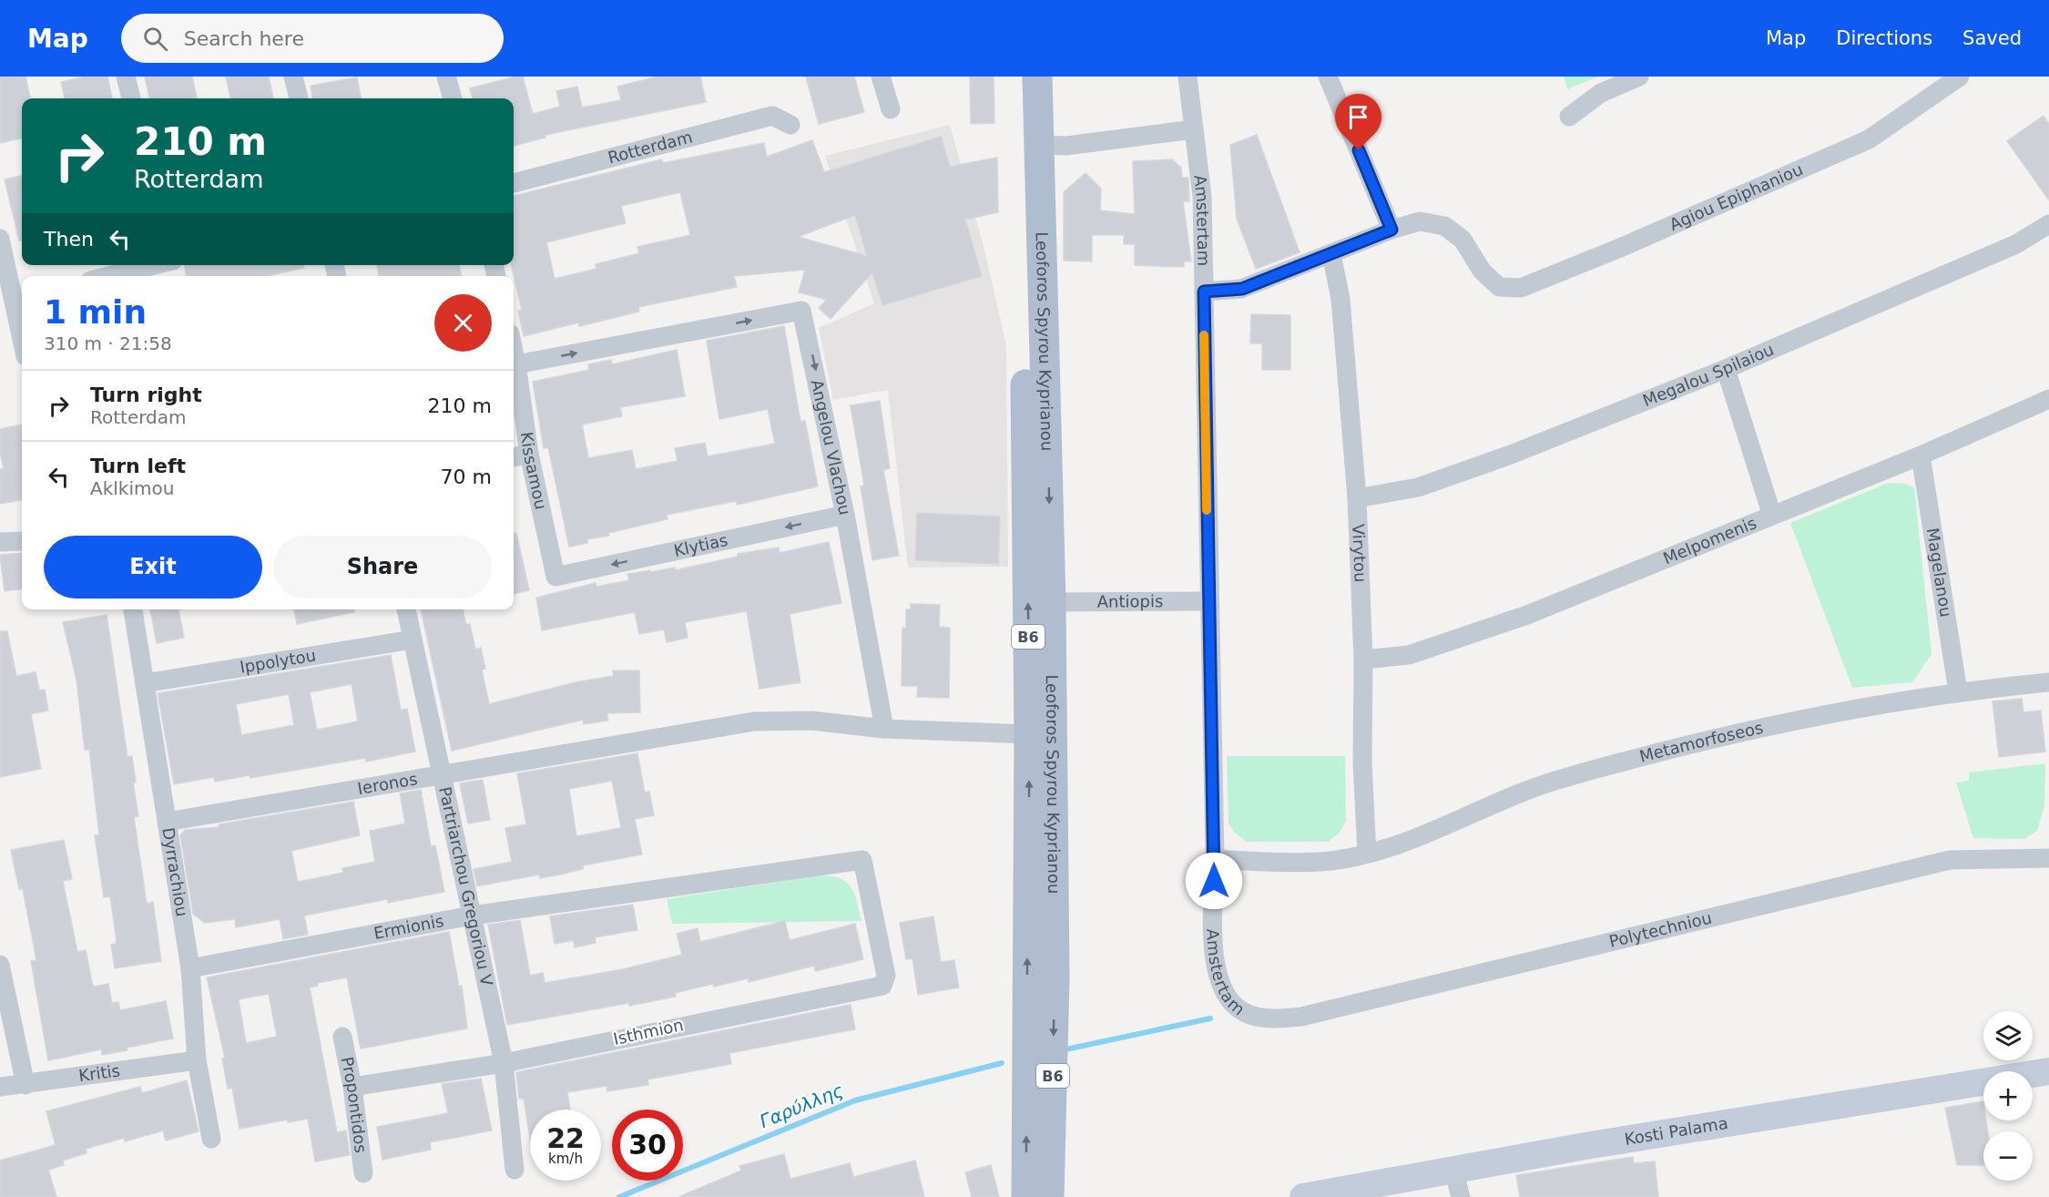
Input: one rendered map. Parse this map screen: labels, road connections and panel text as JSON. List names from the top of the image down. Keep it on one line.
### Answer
{"streets":{"main road":["Leoforos Spyrou Kyprianou","B6"],"street":["Rotterdam","Agiou Epiphaniou","Amstertam","Megalou Spilaiou","Angelou Vlachou","Kissamou","Melpomenis","Klytias","Virytou","Magelanou","Antiopis","Ippolytou","Metamorfoseos","Ieronos","Dyrrachiou","Partriarchou Gregoriou V","Ermionis","Polytechniou","Isthmion","Kritis","Propontidos","Kosti Palama"]},"crossings":[["Amstertam","Antiopis"],["Amstertam","Metamorfoseos"],["Amstertam","Polytechniou"],["Leoforos Spyrou Kyprianou","Antiopis"],["Megalou Spilaiou","Virytou"],["Angelou Vlachou","Kissamou"],["Angelou Vlachou","Klytias"],["Angelou Vlachou","Ieronos"],["Kissamou","Klytias"],["Melpomenis","Virytou"],["Melpomenis","Magelanou"],["Virytou","Metamorfoseos"],["Magelanou","Metamorfoseos"],["Ippolytou","Dyrrachiou"],["Ippolytou","Partriarchou Gregoriou V"],["Ieronos","Dyrrachiou"],["Ieronos","Partriarchou Gregoriou V"],["Dyrrachiou","Ermionis"],["Dyrrachiou","Kritis"],["Partriarchou Gregoriou V","Ermionis"],["Partriarchou Gregoriou V","Isthmion"],["Ermionis","Isthmion"],["Isthmion","Propontidos"]],"one_way":["Klytias"],"water":["Γαρύλλης"],"page":{"header":"Map","search":"Search here","nav":["Map","Directions","Saved"],"turn":["210 m","Rotterdam"],"then":"Then","heading":["1 min","310 m · 21:58"],"list":[{"name":"Turn right","note":"Rotterdam","value":"210 m"},{"name":"Turn left","note":"Aklkimou","value":"70 m"}],"buttons":["Exit","Share"],"map_buttons":["+","−"],"speed":"22 km/h","limit":"30"}}
